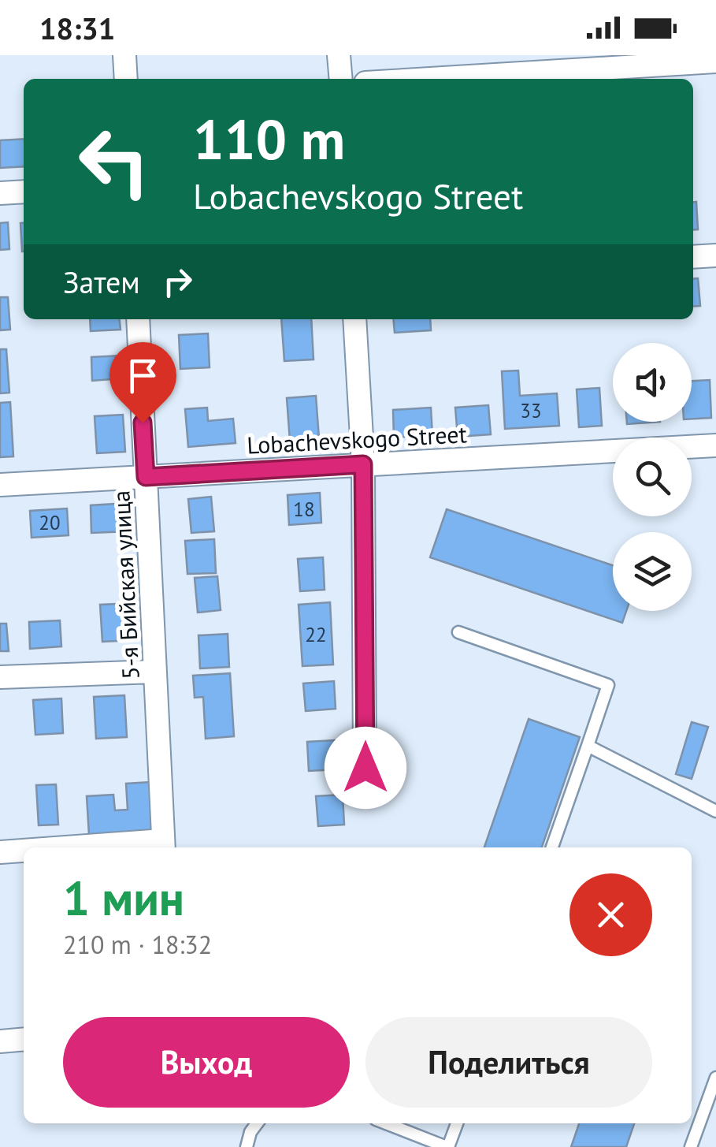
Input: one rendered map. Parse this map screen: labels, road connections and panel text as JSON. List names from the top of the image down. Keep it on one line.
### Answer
{"streets":{"street":["Lobachevskogo Street","5-я Бийская улица"]},"crossings":[["Lobachevskogo Street","5-я Бийская улица"]],"house_numbers":["33","18","20","22"],"page":{"status":"18:31","turn":["110 m","Lobachevskogo Street"],"then":"Затем","heading":["1 мин","210 m · 18:32"],"buttons":["Выход","Поделиться"]}}
